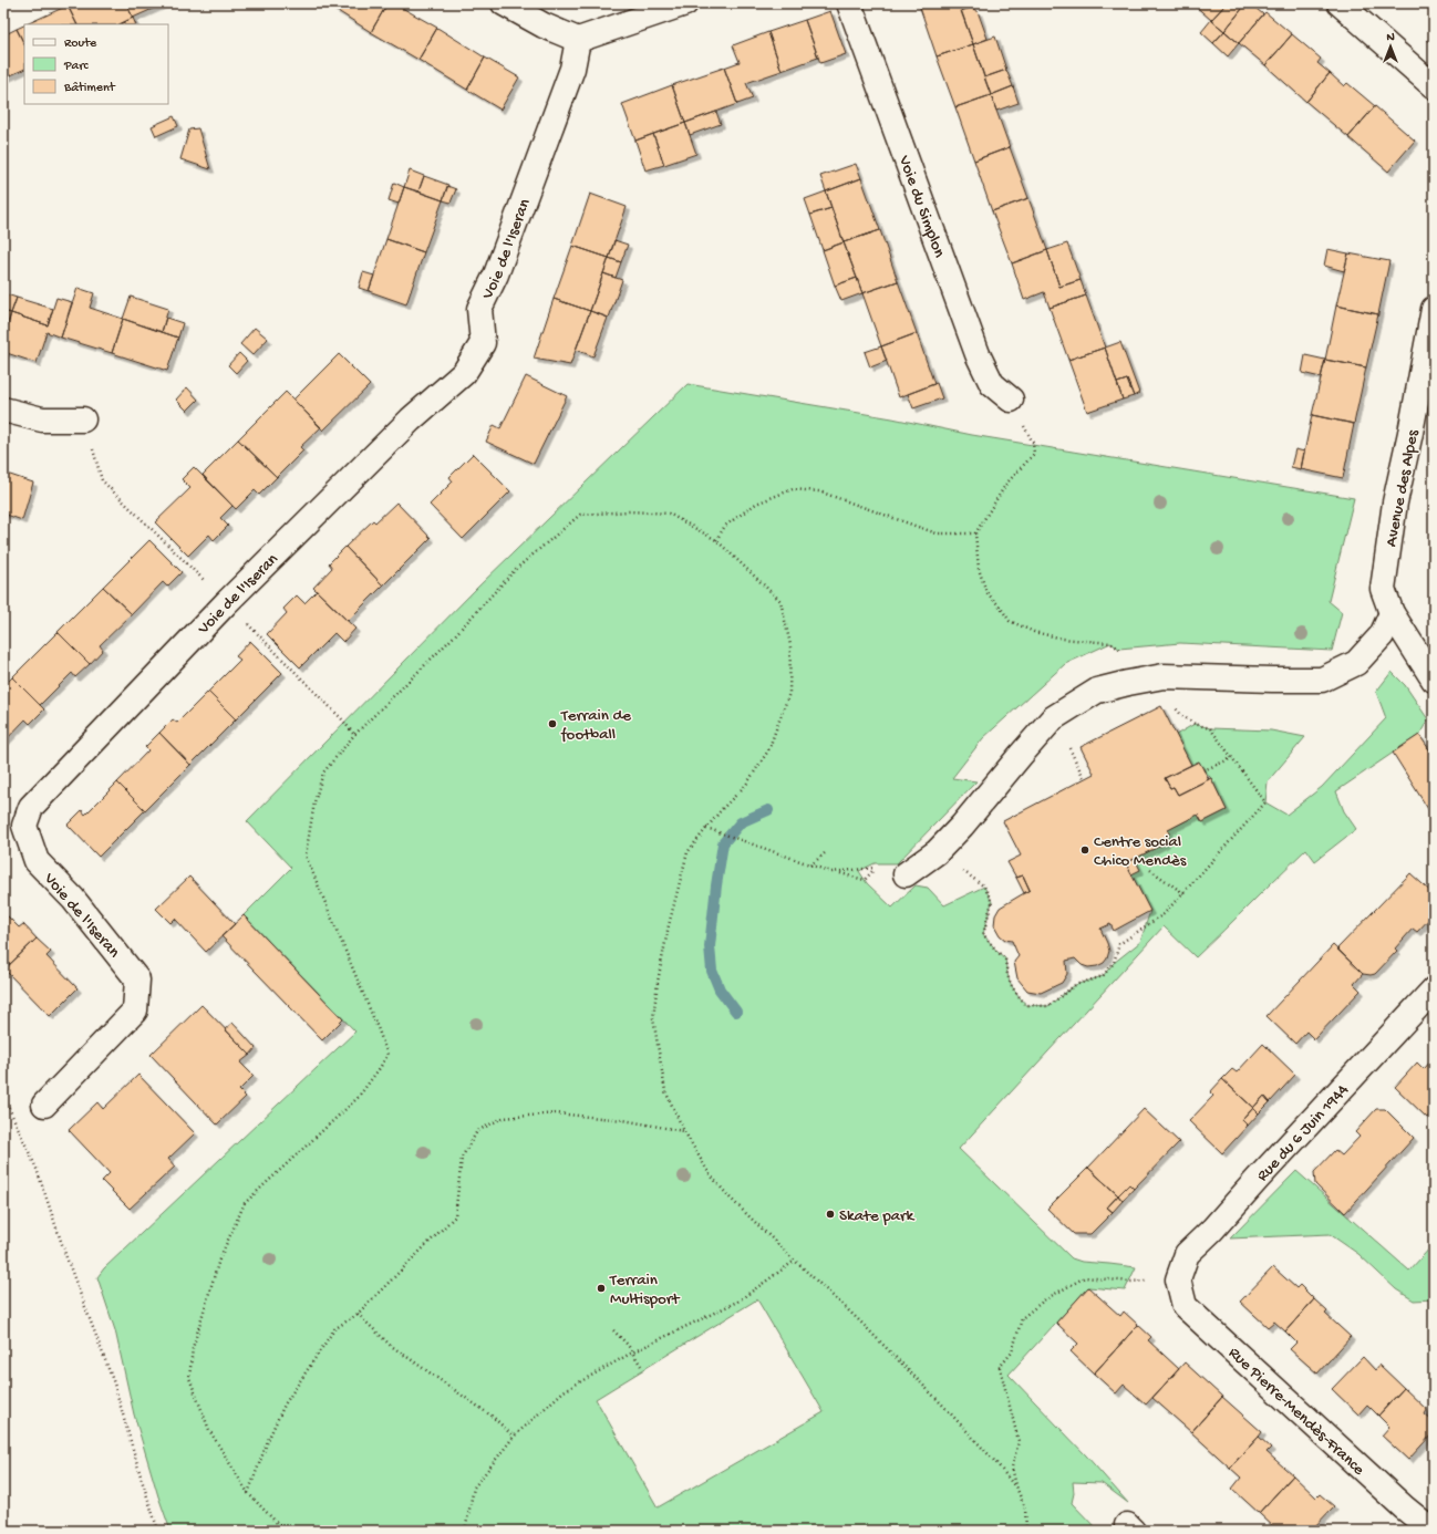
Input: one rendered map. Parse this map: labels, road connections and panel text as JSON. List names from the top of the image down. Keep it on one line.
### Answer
{"streets":{"street":["Voie du Simplon","Voie de l'Iseran","Avenue des Alpes","Rue du 6 Juin 1944","Rue Pierre-Mendès-France"]},"crossings":[["Rue du 6 Juin 1944","Rue Pierre-Mendès-France"]],"places":["Terrain de football","Centre social Chico Mendès","Skate park","Terrain Multisport"],"legend":["Route","Parc","Bâtiment"],"north":"top"}
